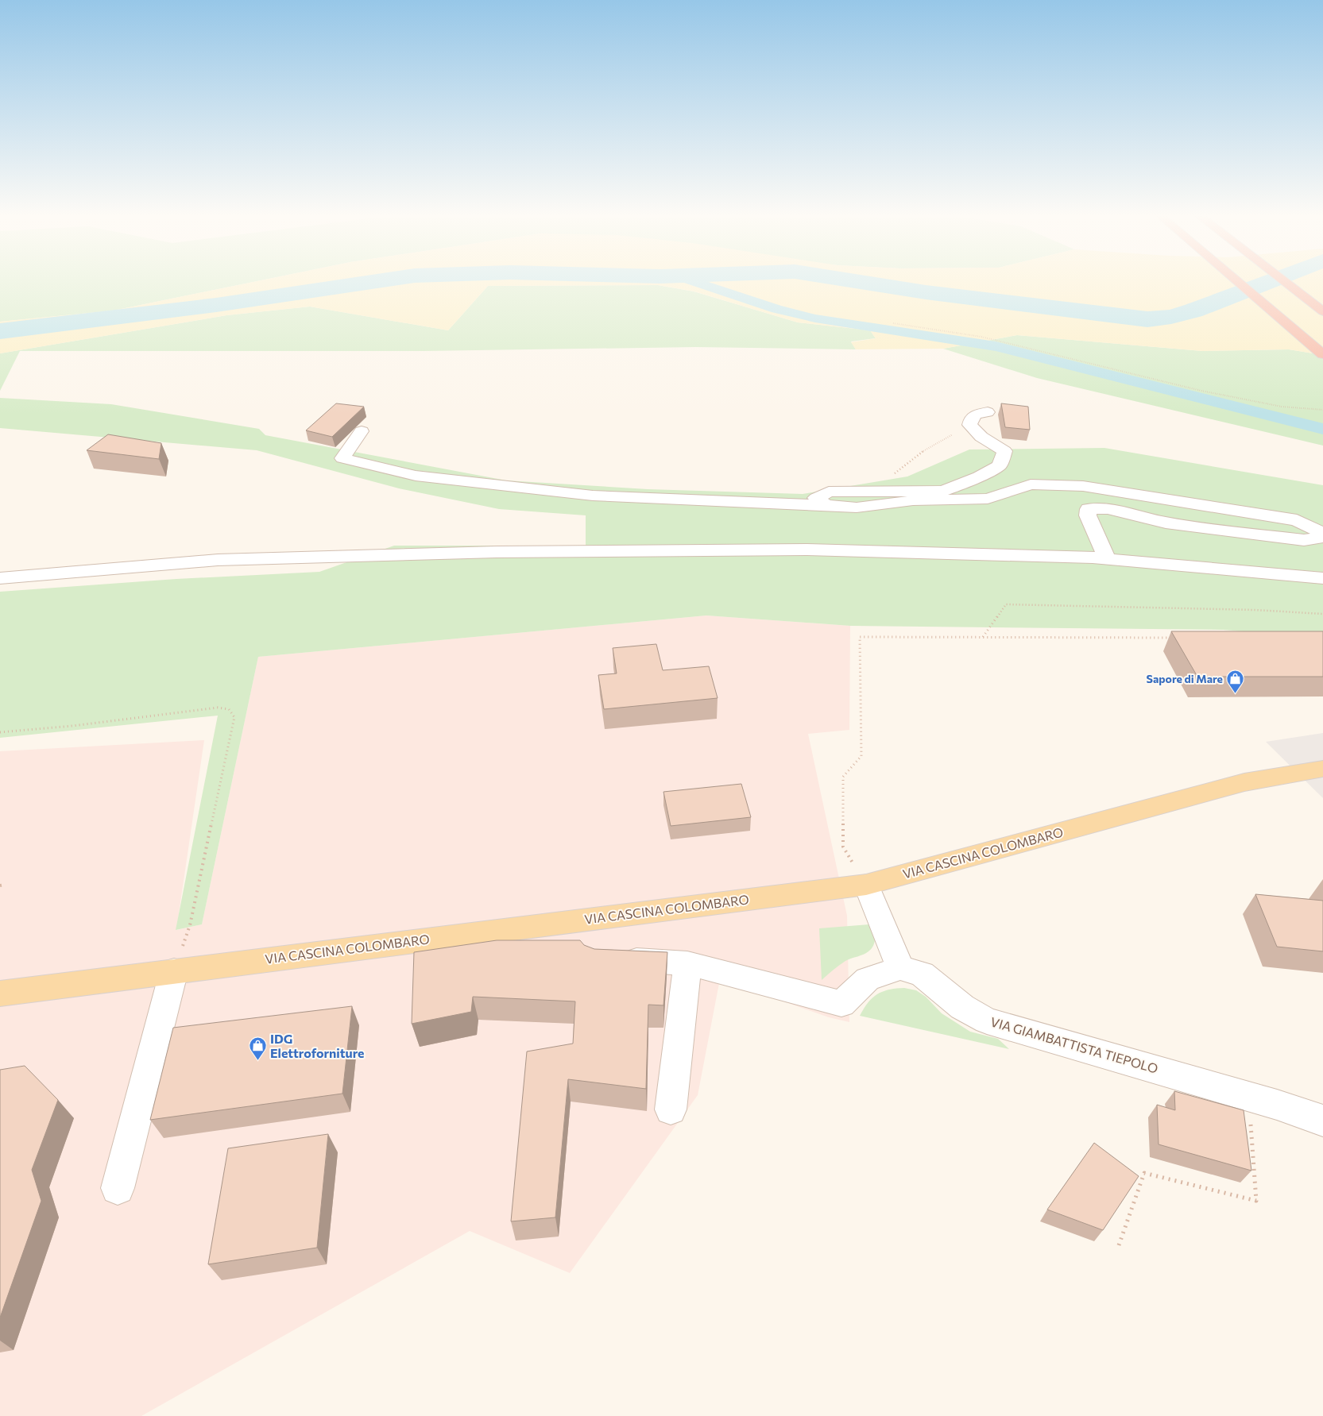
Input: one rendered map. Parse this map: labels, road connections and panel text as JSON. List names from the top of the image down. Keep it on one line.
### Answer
{"streets":{"main road":["VIA CASCINA COLOMBARO"],"street":["VIA GIAMBATTISTA TIEPOLO"]},"places":{"shop":["Sapore di Mare","IDG Elettroforniture"]}}
